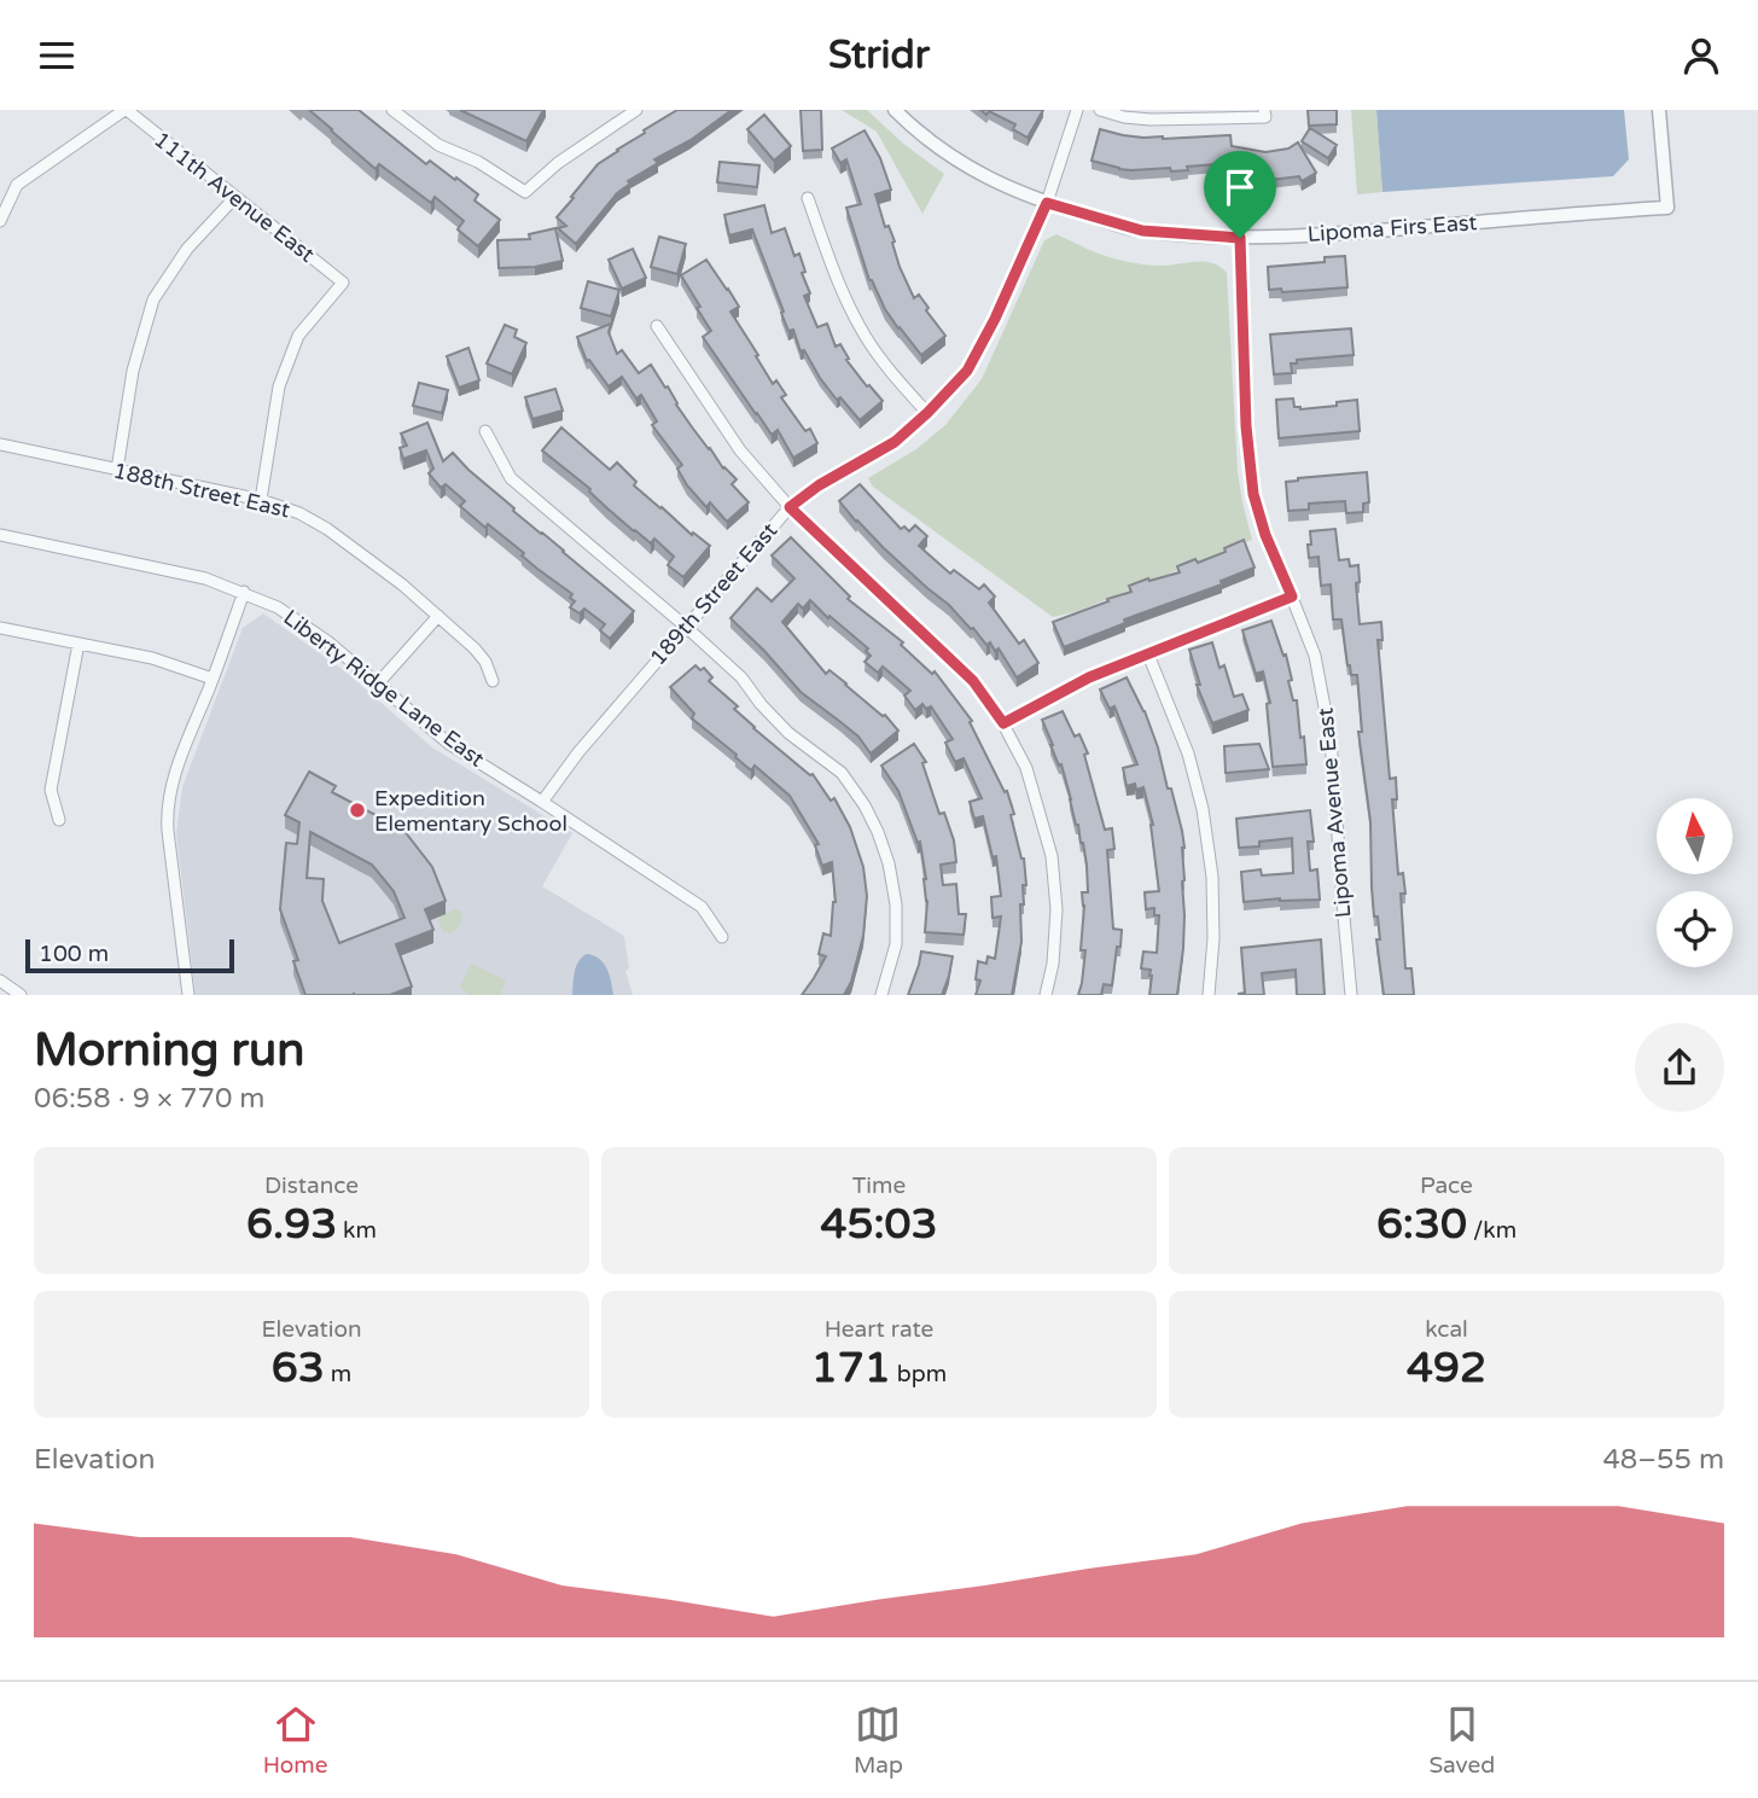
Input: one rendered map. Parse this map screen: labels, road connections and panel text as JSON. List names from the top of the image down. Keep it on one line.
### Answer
{"streets":{"street":["111th Avenue East","Lipoma Firs East","188th Street East","189th Street East","Liberty Ridge Lane East","Lipoma Avenue East"]},"crossings":[["111th Avenue East","188th Street East"],["Lipoma Firs East","189th Street East"],["Lipoma Firs East","Lipoma Avenue East"],["189th Street East","Liberty Ridge Lane East"]],"places":["Expedition Elementary School"],"scale_bar":"100 m","north":"top","page":{"header":"Stridr","scale":"100 m","heading":["Morning run","06:58 · 9 × 770 m"],"stats":[["Distance","6.93 km"],["Time","45:03"],["Pace","6:30 /km"],["Elevation","63 m"],["Heart rate","171 bpm"],["kcal","492"]],"chart":["Elevation","48–55 m"],"tabs":["Home","Map","Saved"]}}
